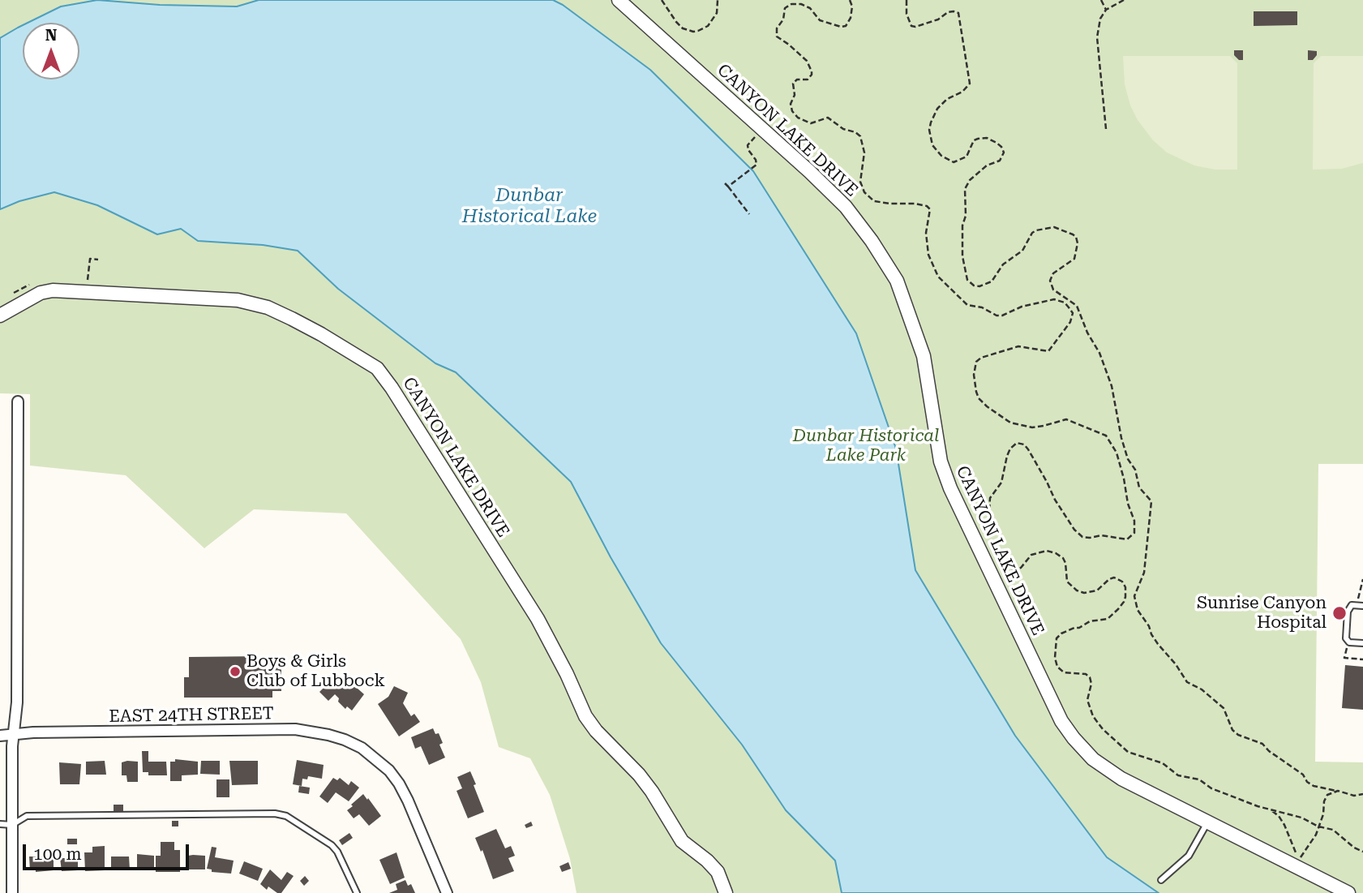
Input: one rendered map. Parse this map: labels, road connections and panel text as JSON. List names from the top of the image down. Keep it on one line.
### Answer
{"streets":{"street":["CANYON LAKE DRIVE","EAST 24TH STREET"]},"water":["Dunbar Historical Lake"],"parks":["Dunbar Historical Lake Park"],"places":["Sunrise Canyon Hospital","Boys & Girls Club of Lubbock"],"scale_bar":"100 m","north":"top"}
